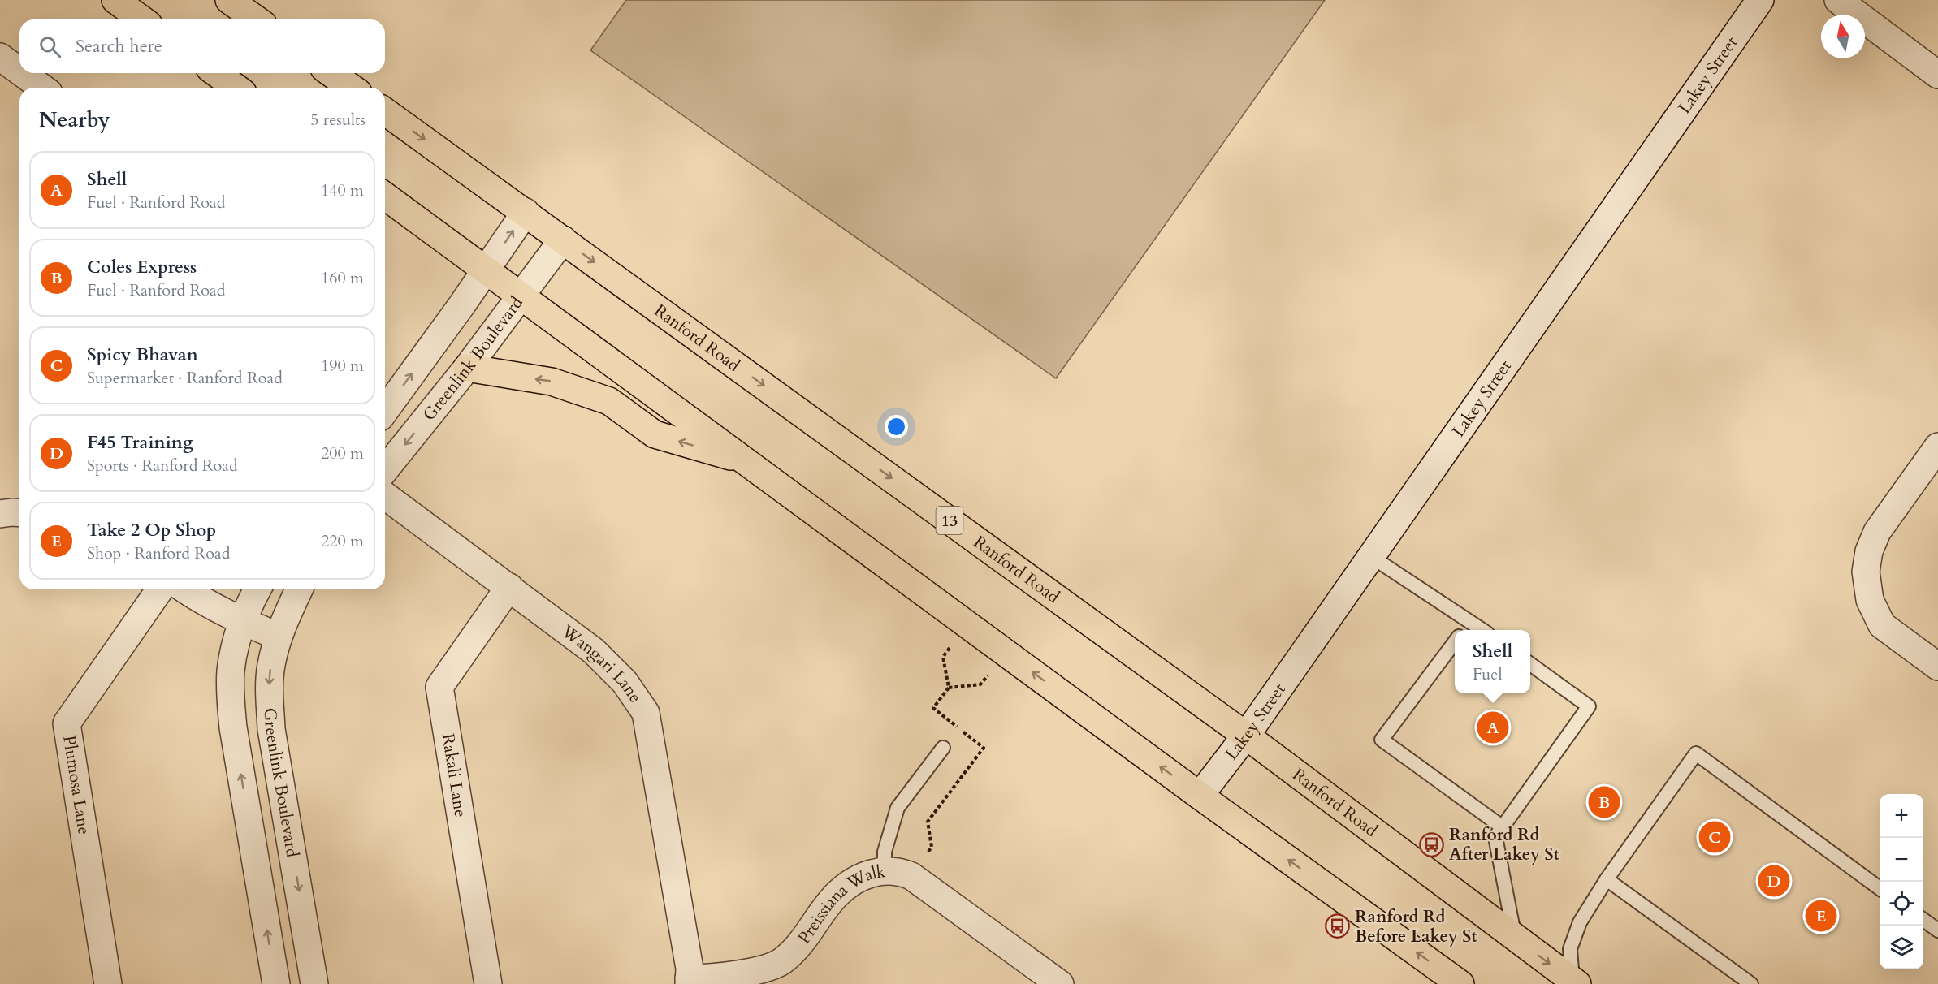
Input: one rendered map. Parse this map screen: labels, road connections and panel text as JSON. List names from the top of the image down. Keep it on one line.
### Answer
{"streets":{"main road":["Ranford Road","13"],"street":["Lakey Street","Greenlink Boulevard","Wangari Lane","Rakali Lane","Plumosa Lane","Preissiana Walk"]},"crossings":[["Lakey Street","Ranford Road"],["Ranford Road","Greenlink Boulevard"],["Wangari Lane","Rakali Lane"],["Wangari Lane","Preissiana Walk"]],"places":{"bus stop":["Ranford Rd After Lakey St","Ranford Rd Before Lakey St"]},"north":"top","page":{"search":"Search here","heading":["Nearby","5 results"],"list":[{"mark":"A","name":"Shell","note":"Fuel · Ranford Road","value":"140 m"},{"mark":"B","name":"Coles Express","note":"Fuel · Ranford Road","value":"160 m"},{"mark":"C","name":"Spicy Bhavan","note":"Supermarket · Ranford Road","value":"190 m"},{"mark":"D","name":"F45 Training","note":"Sports · Ranford Road","value":"200 m"},{"mark":"E","name":"Take 2 Op Shop","note":"Shop · Ranford Road","value":"220 m"}],"popup":["Shell","Fuel"],"pins":["A","B","C","D","E"],"map_buttons":["+","−"]}}
